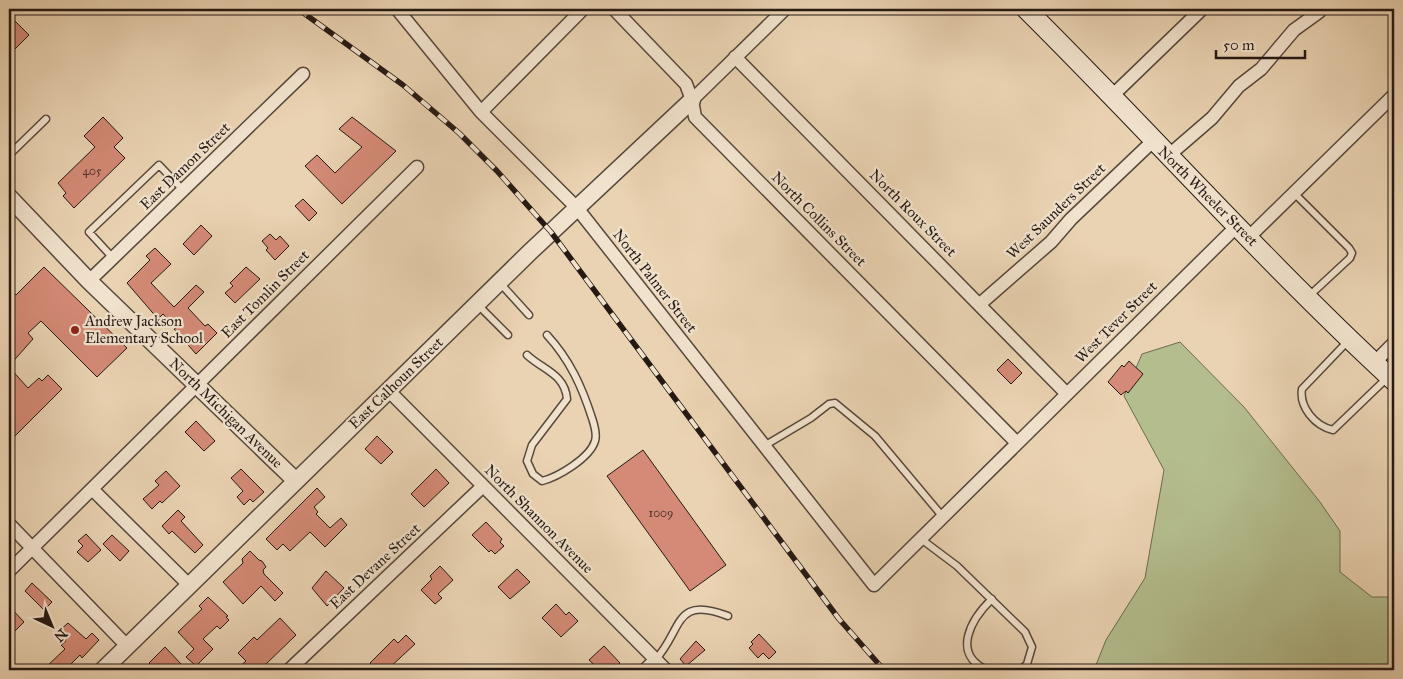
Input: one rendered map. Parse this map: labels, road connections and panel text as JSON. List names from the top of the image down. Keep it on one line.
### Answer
{"streets":{"main road":["North Wheeler Street"],"street":["East Damon Street","West Saunders Street","North Roux Street","North Collins Street","North Palmer Street","East Tomlin Street","West Tever Street","East Calhoun Street","North Michigan Avenue","North Shannon Avenue","East Devane Street"]},"crossings":[["East Damon Street","North Michigan Avenue"],["North Wheeler Street","West Saunders Street"],["North Wheeler Street","West Tever Street"],["West Saunders Street","North Roux Street"],["North Roux Street","West Tever Street"],["North Collins Street","West Tever Street"],["North Collins Street","East Calhoun Street"],["North Palmer Street","West Tever Street"],["North Palmer Street","East Calhoun Street"],["East Tomlin Street","North Michigan Avenue"],["East Calhoun Street","North Michigan Avenue"],["East Calhoun Street","North Shannon Avenue"],["North Shannon Avenue","East Devane Street"]],"places":["Andrew Jackson Elementary School"],"house_numbers":["405","1009"],"scale_bar":"50 m","north":"bottom right"}
